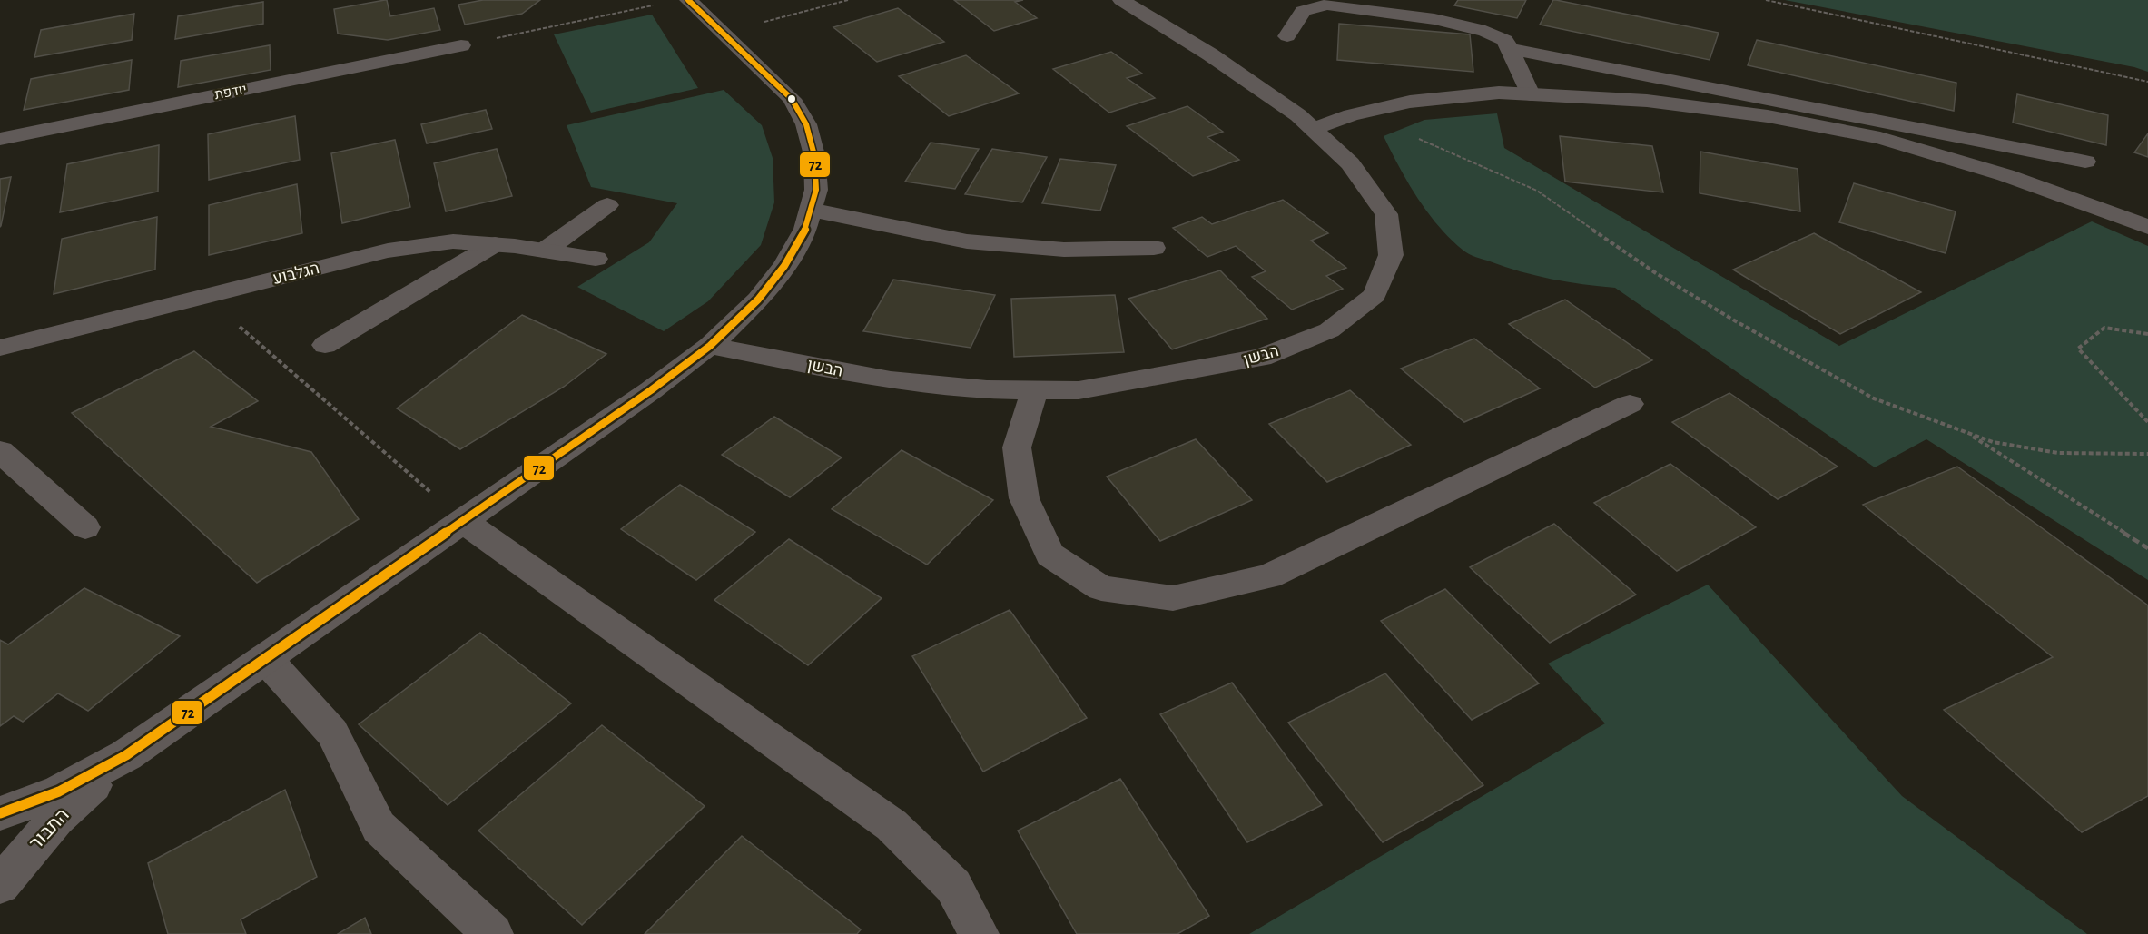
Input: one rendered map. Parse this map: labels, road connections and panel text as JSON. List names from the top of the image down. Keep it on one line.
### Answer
{"streets":{"street":["יודפת","הגלבוע","הבשן","התבור"]},"crossings":[["הבשן","התבור"]],"lines":["transit line 72"]}
